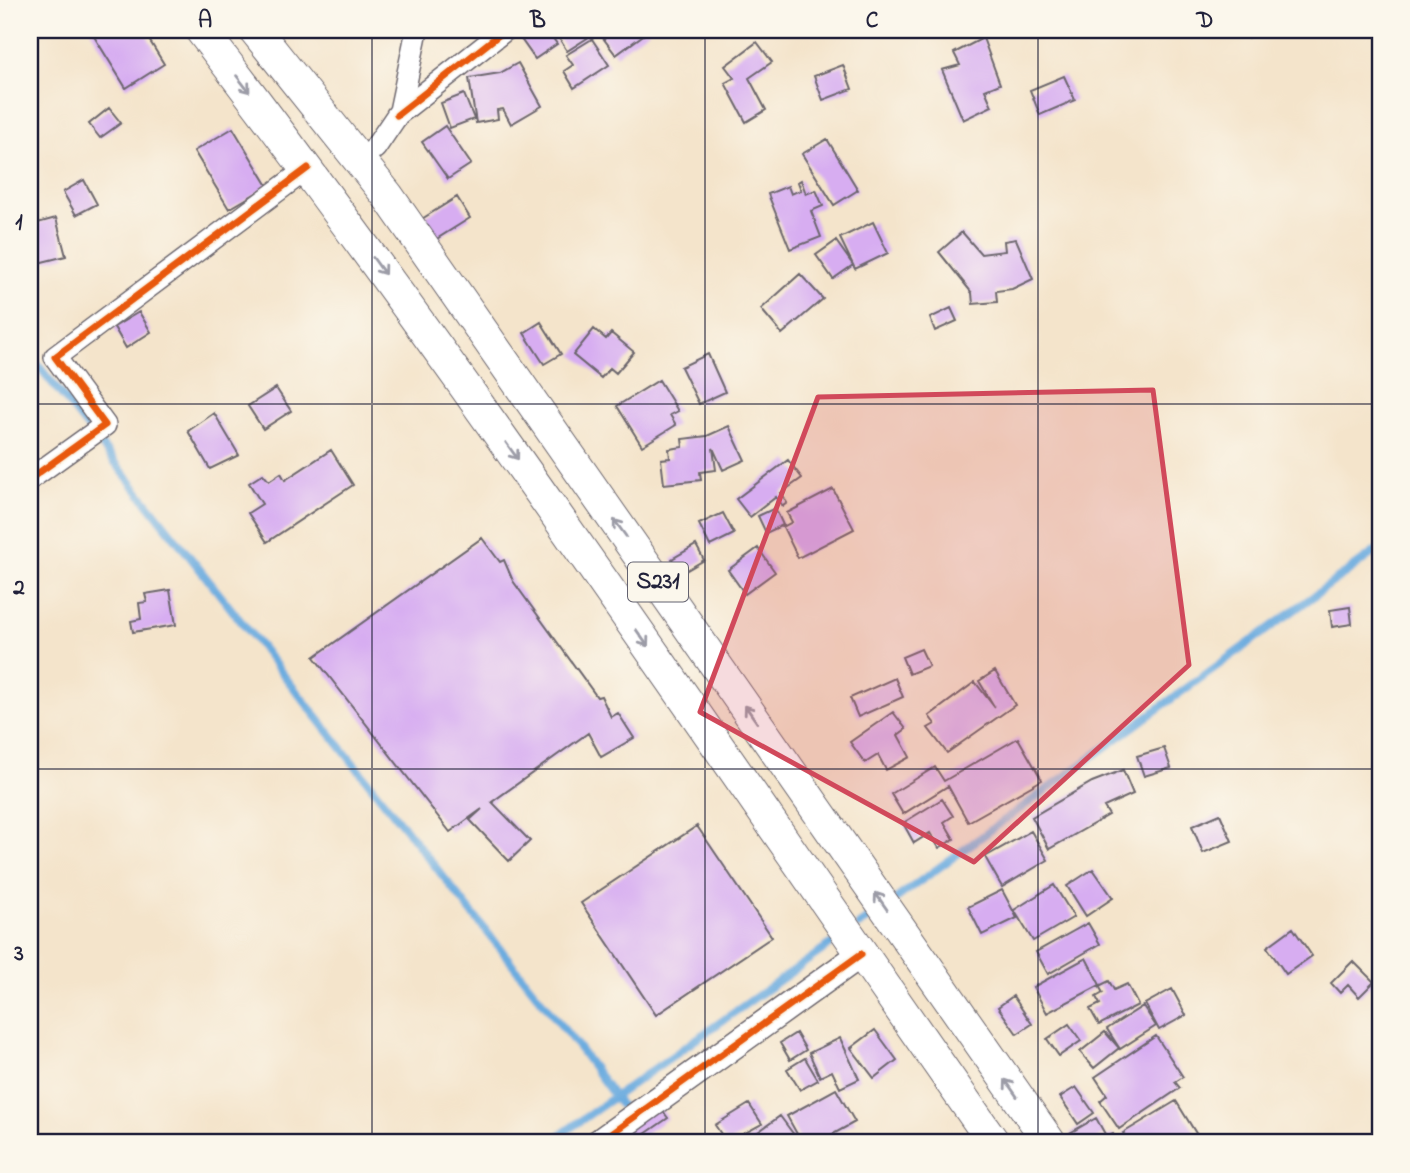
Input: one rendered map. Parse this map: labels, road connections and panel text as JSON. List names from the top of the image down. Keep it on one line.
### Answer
{"streets":{"main road":["S231"]},"grid":{"columns":["A","B","C","D"],"rows":["1","2","3"]}}
